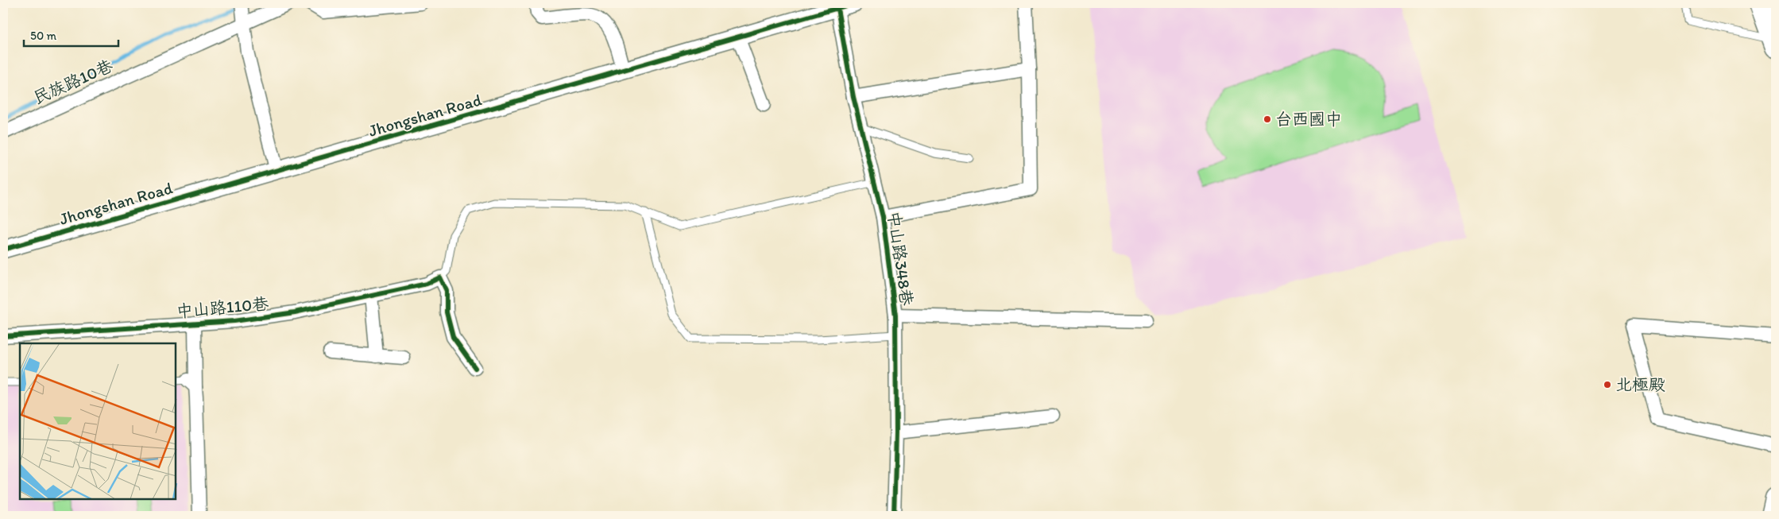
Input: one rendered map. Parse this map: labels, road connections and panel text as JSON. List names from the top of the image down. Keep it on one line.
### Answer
{"streets":{"street":["民族路10巷","Jhongshan Road","中山路348巷","中山路110巷"]},"crossings":[["Jhongshan Road","中山路348巷"]],"places":["台西國中","北極殿"],"scale_bar":"50 m"}
